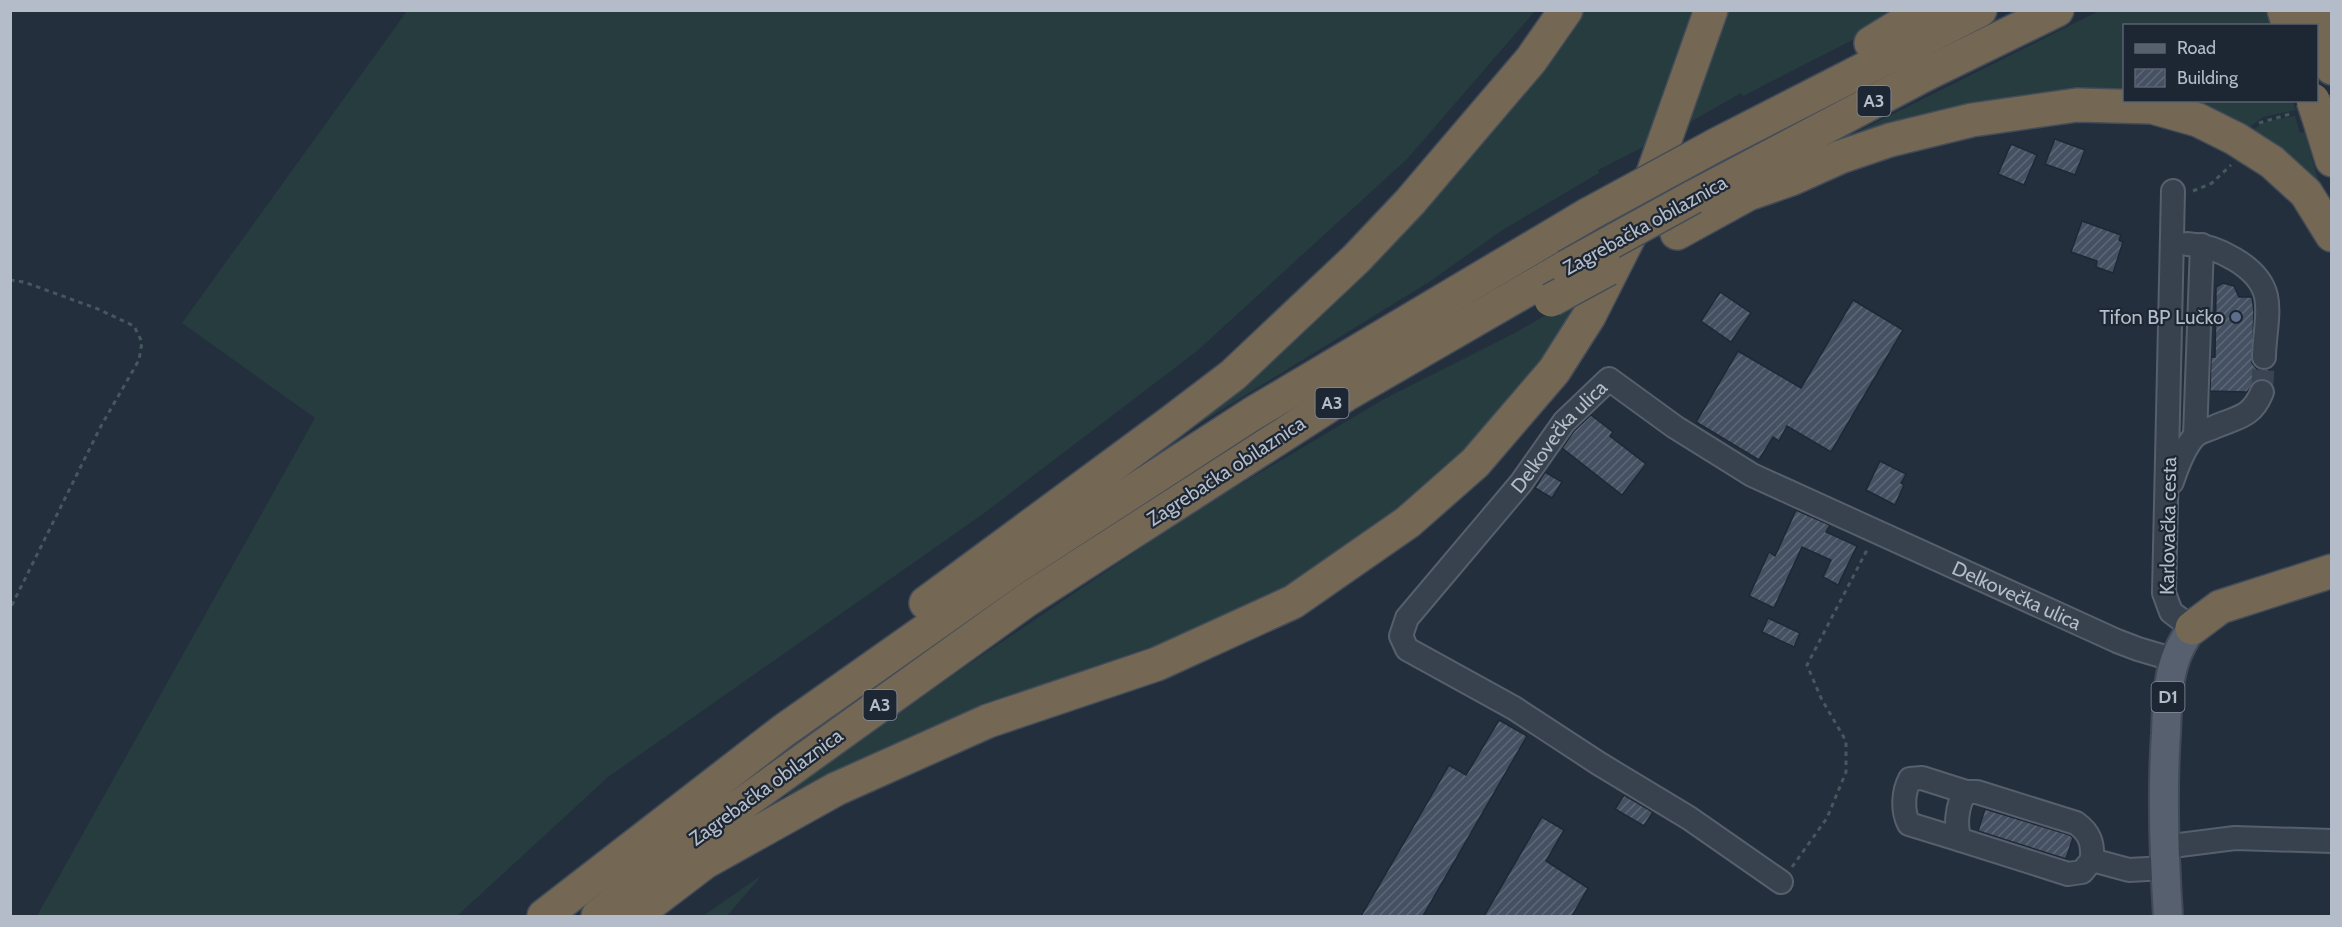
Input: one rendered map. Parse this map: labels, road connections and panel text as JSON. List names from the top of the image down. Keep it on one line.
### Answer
{"streets":{"highway":["A3","Zagrebačka obilaznica"],"main road":["D1"],"street":["Delkovečka ulica","Karlovačka cesta"]},"crossings":[["Delkovečka ulica","D1"],["Karlovačka cesta","D1"]],"places":["Tifon BP Lučko"],"legend":["Road","Building"]}
